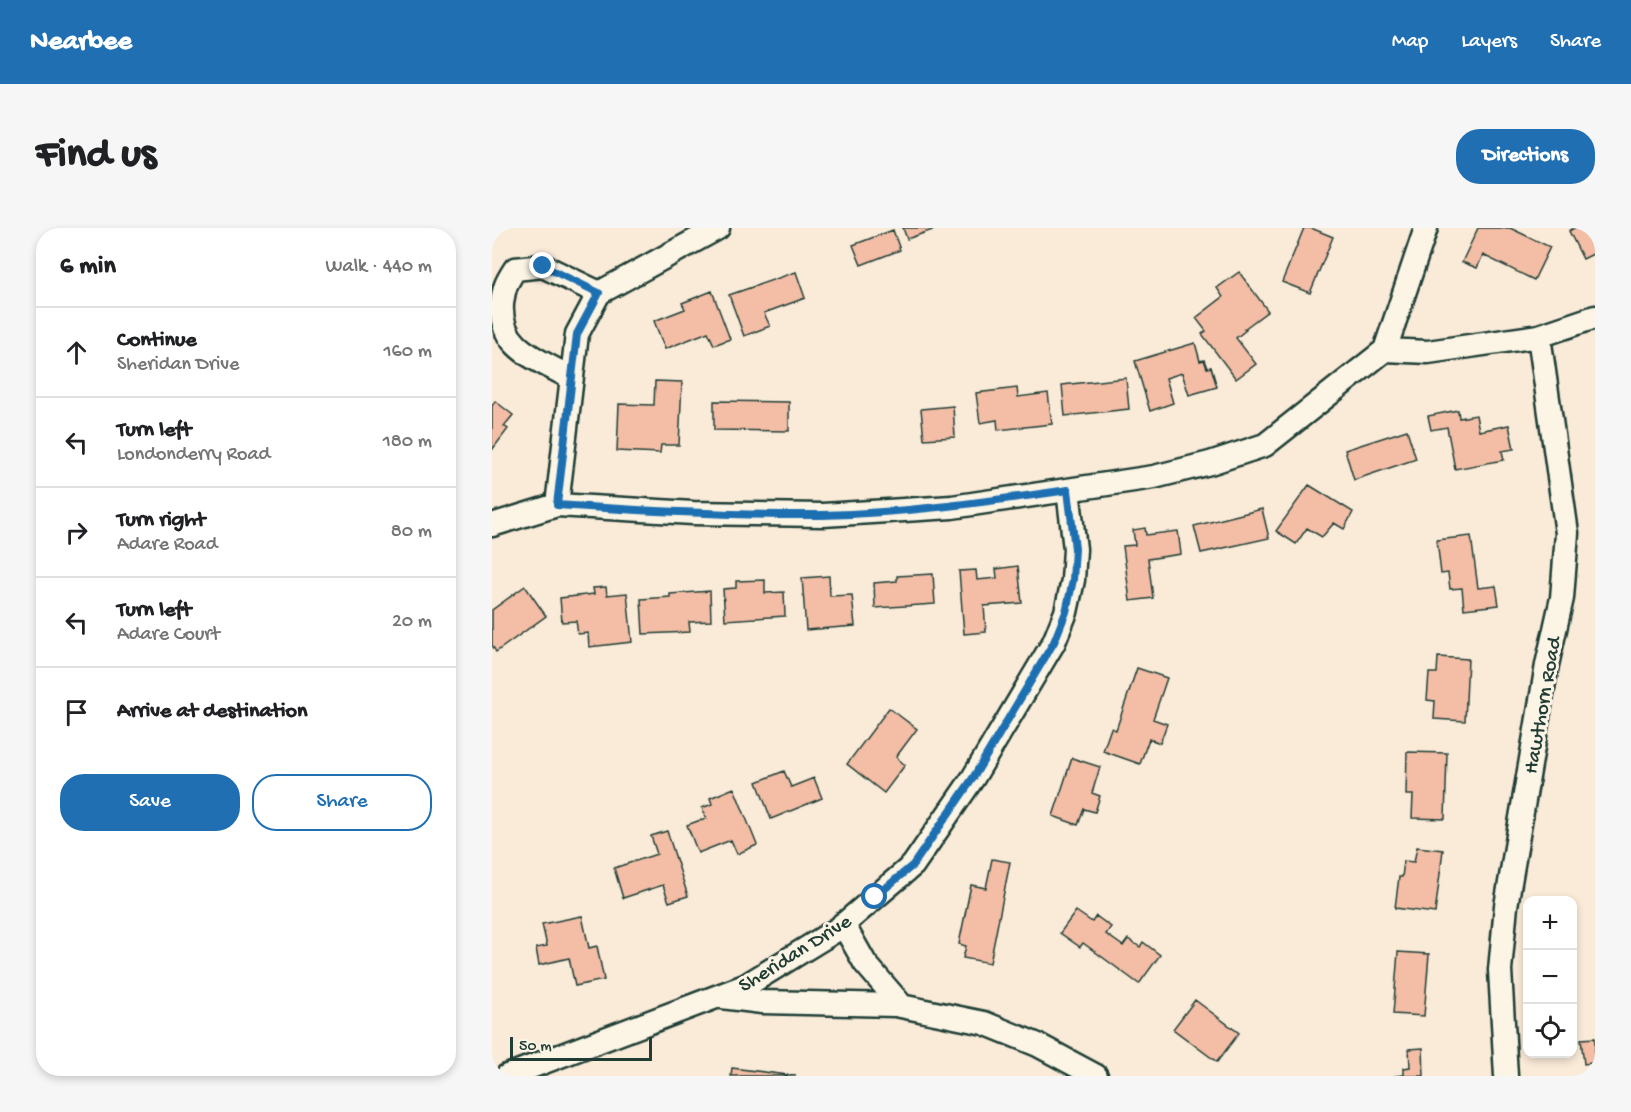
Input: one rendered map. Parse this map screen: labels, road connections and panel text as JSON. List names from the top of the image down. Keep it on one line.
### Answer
{"streets":{"street":["Hawthorn Road","Sheridan Drive"]},"scale_bar":"50 m","page":{"header":"Nearbee","nav":["Map","Layers","Share"],"buttons":["Directions",["Save","Share"]],"title":"Find us","heading":["6 min","Walk · 440 m"],"list":[["Continue","Sheridan Drive","160 m"],["Turn left","Londonderry Road","180 m"],["Turn right","Adare Road","80 m"],["Turn left","Adare Court","20 m"],"Arrive at destination"],"map_buttons":["+","−"],"scale":"50 m"}}
